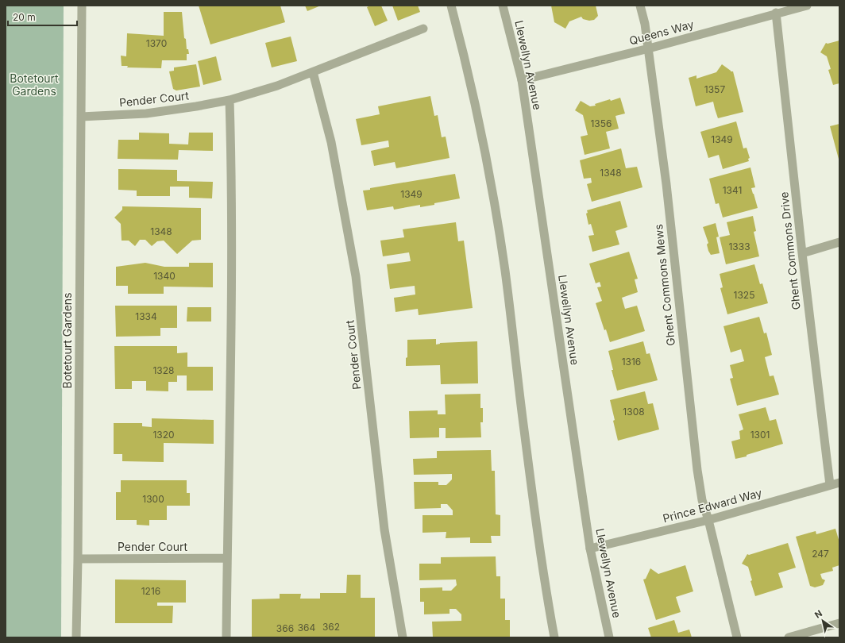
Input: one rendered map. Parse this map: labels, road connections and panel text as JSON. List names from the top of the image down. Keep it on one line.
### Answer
{"streets":{"street":["Queens Way","Llewellyn Avenue","Pender Court","Ghent Commons Drive","Ghent Commons Mews","Botetourt Gardens","Prince Edward Way"]},"crossings":[["Queens Way","Llewellyn Avenue"],["Queens Way","Ghent Commons Drive"],["Queens Way","Ghent Commons Mews"],["Llewellyn Avenue","Prince Edward Way"],["Pender Court","Botetourt Gardens"],["Ghent Commons Drive","Prince Edward Way"],["Ghent Commons Mews","Prince Edward Way"]],"parks":["Botetourt Gardens"],"house_numbers":["1370","1357","1356","1349","1348","1341","1349","1348","1333","1340","1325","1334","1316","1328","1308","1320","1301","1300","247","1216","362","364","366"],"scale_bar":"20 m","north":"top left"}
